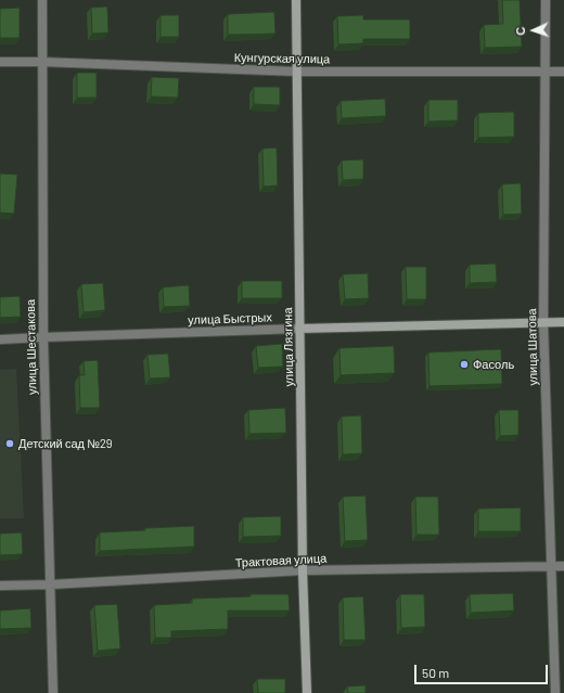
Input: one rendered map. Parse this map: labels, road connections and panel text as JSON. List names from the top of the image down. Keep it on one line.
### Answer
{"streets":{"main road":["улица Быстрых","улица Лязгина"],"street":["Кунгурская улица","улица Шестакова","улица Шатова","Трактовая улица"]},"crossings":[["Кунгурская улица","улица Шестакова"],["Кунгурская улица","улица Лязгина"],["Кунгурская улица","улица Шатова"],["улица Быстрых","улица Шестакова"],["улица Быстрых","улица Лязгина"],["улица Быстрых","улица Шатова"],["улица Шестакова","Трактовая улица"],["улица Лязгина","Трактовая улица"],["улица Шатова","Трактовая улица"]],"places":["Фасоль","Детский сад №29"],"scale_bar":"50 m","north":"left"}
